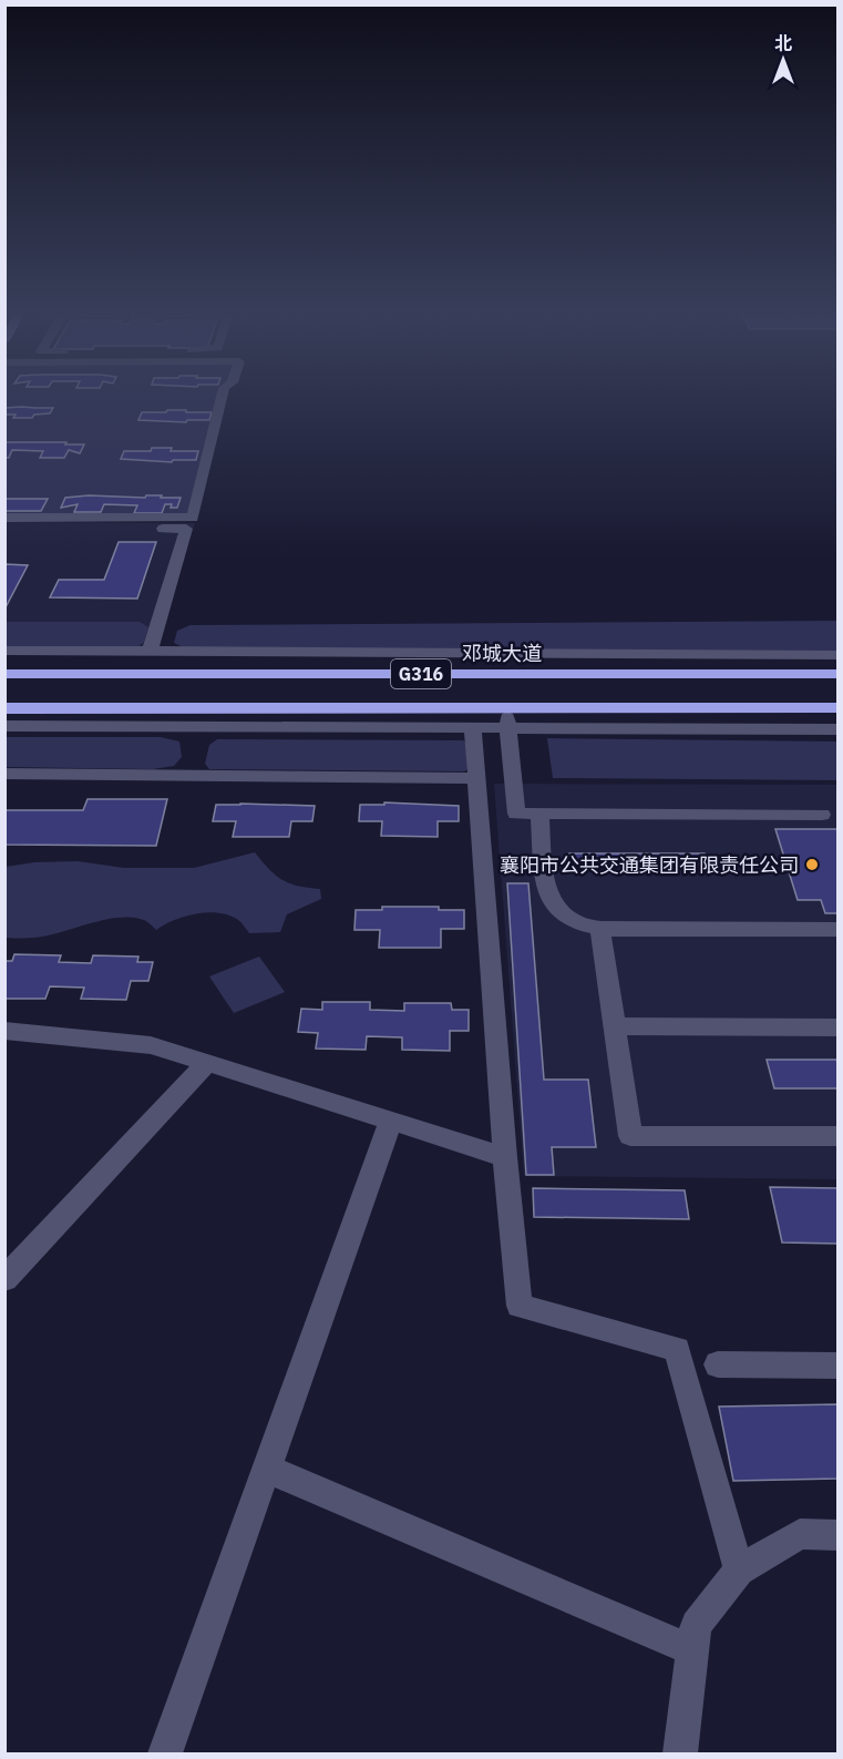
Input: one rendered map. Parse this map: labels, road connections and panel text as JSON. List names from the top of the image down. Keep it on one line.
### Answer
{"streets":{"highway":["邓城大道","G316"]},"places":["襄阳市公共交通集团有限责任公司"],"north":"top"}
